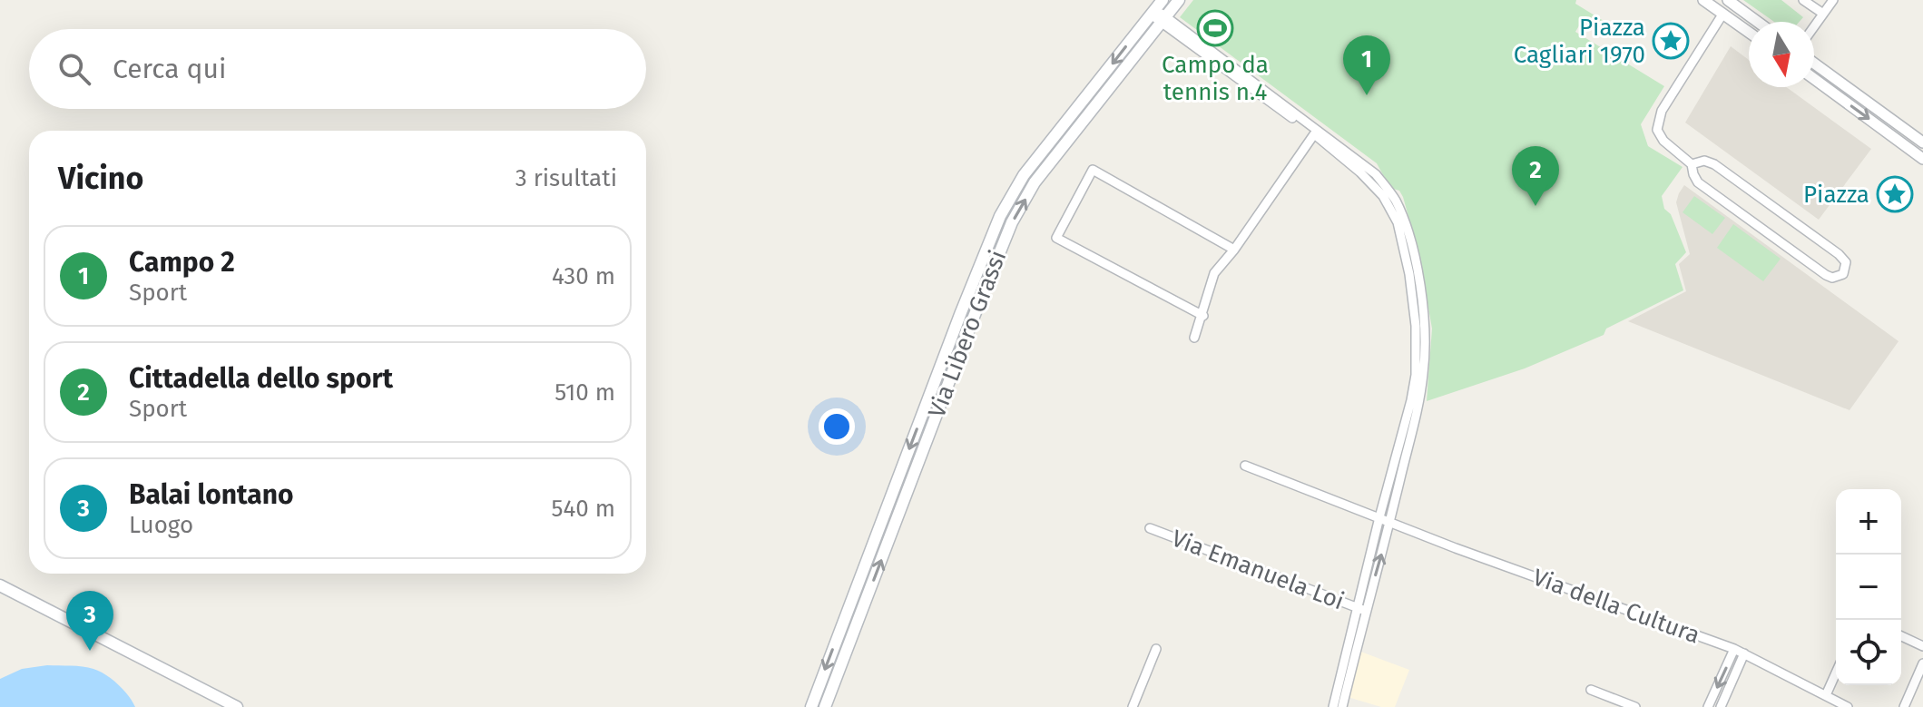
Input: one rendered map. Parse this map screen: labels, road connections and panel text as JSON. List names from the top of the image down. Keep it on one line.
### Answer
{"streets":{"main road":["Via Libero Grassi"],"street":["Via Emanuela Loi","Via della Cultura"]},"places":{"sports":["Campo da tennis n.4"],"place":["Piazza Cagliari 1970","Piazza"]},"north":"bottom","page":{"search":"Cerca qui","pins":["1","2","3"],"heading":["Vicino","3 risultati"],"list":[{"mark":"1","name":"Campo 2","note":"Sport","value":"430 m"},{"mark":"2","name":"Cittadella dello sport","note":"Sport","value":"510 m"},{"mark":"3","name":"Balai lontano","note":"Luogo","value":"540 m"}],"map_buttons":["+","−"]}}
